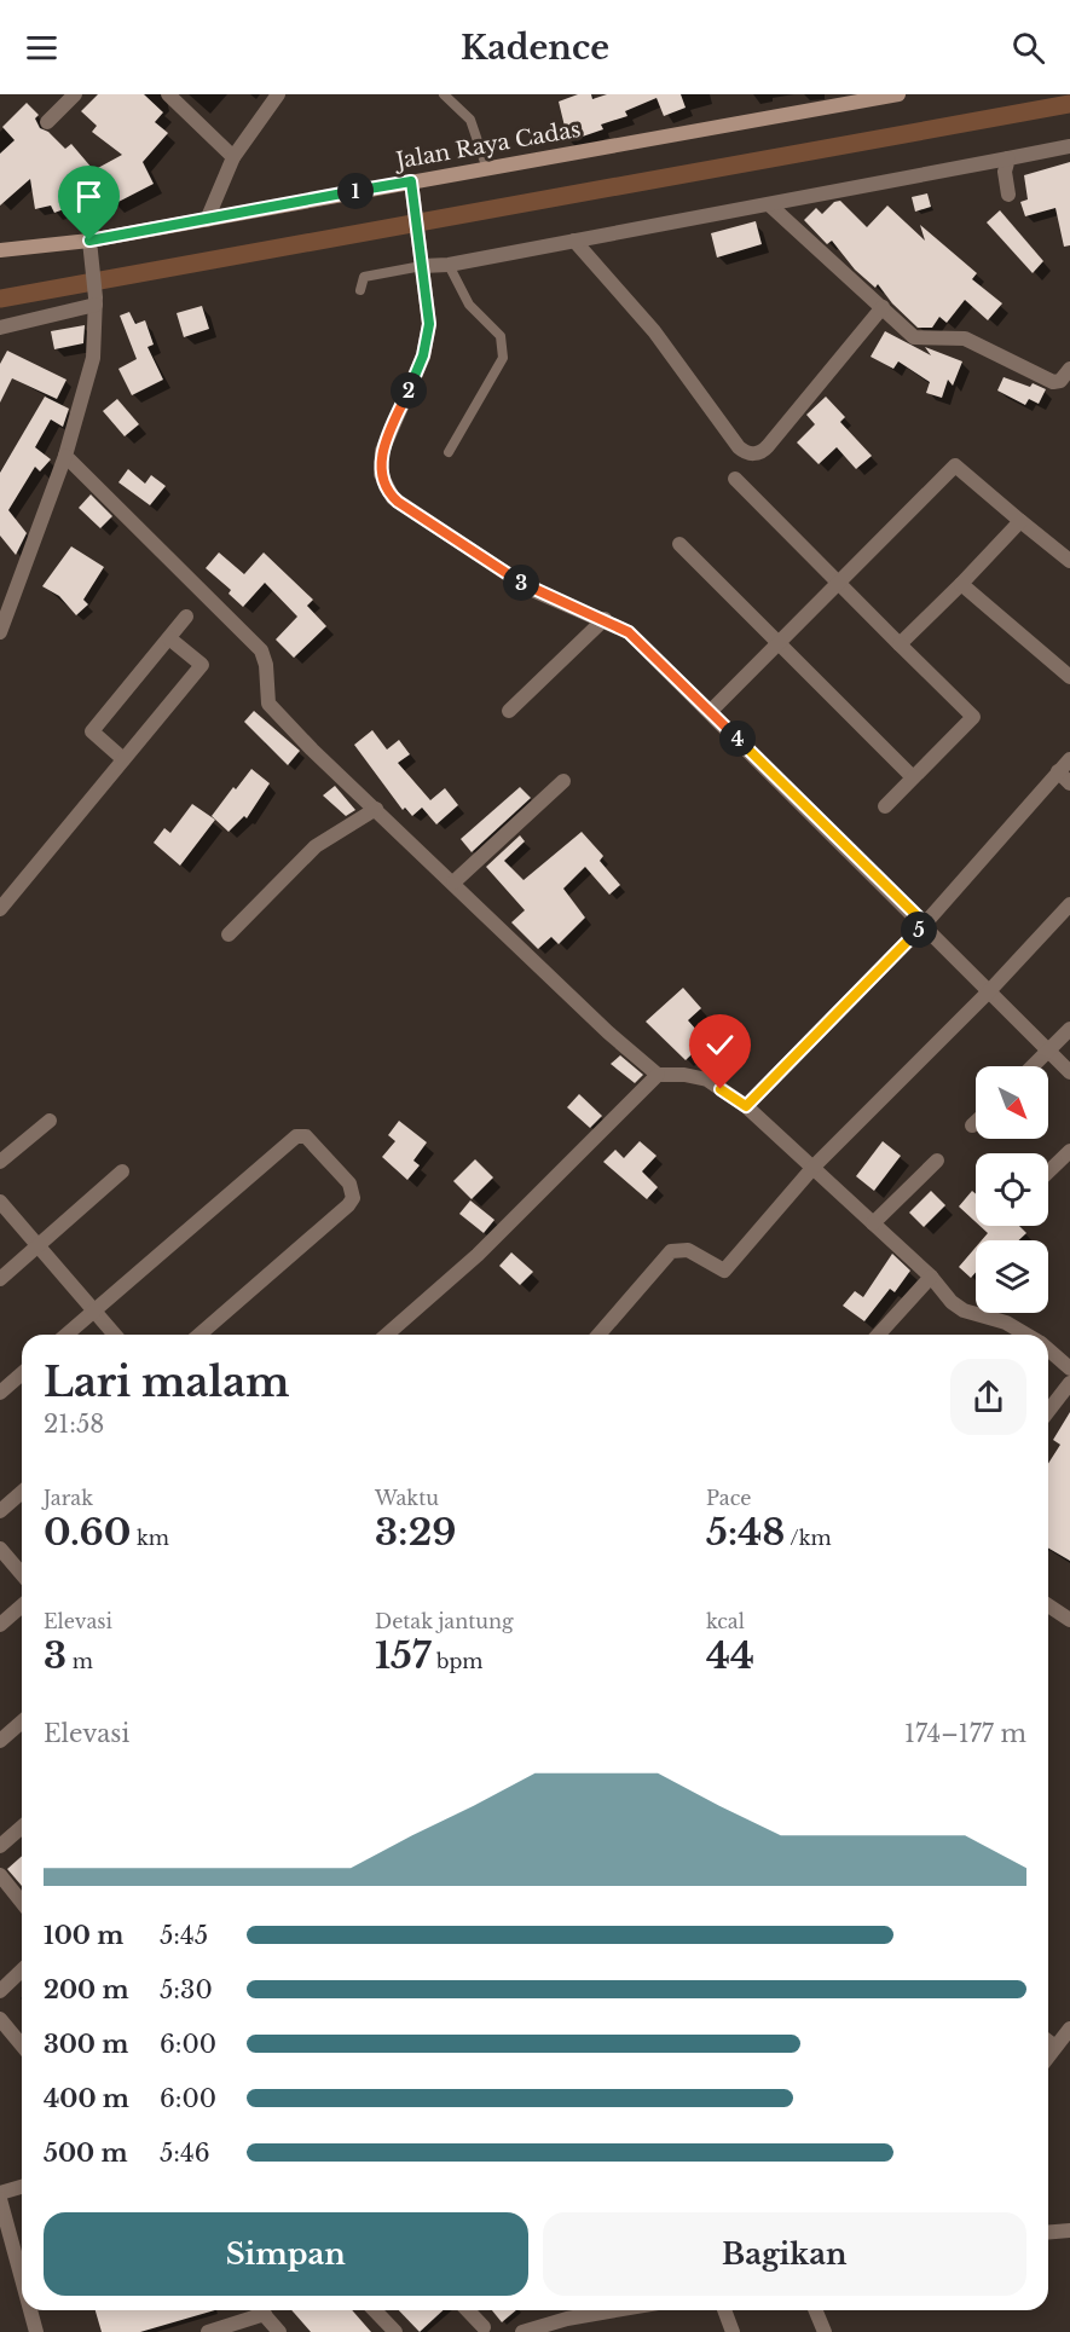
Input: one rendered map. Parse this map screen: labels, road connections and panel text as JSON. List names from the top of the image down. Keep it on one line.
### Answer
{"streets":{"street":["Jalan Raya Cadas"]},"north":"bottom right","page":{"header":"Kadence","pins":["1","2","3","4","5"],"heading":["Lari malam","21:58"],"stats":[["Jarak","0.60 km"],["Waktu","3:29"],["Pace","5:48 /km"],["Elevasi","3 m"],["Detak jantung","157 bpm"],["kcal","44"]],"chart":["Elevasi","174–177 m"],"list":[{"name":"100 m","note":"5:45"},{"name":"200 m","note":"5:30"},{"name":"300 m","note":"6:00"},{"name":"400 m","note":"6:00"},{"name":"500 m","note":"5:46"}],"buttons":["Simpan","Bagikan"]}}
